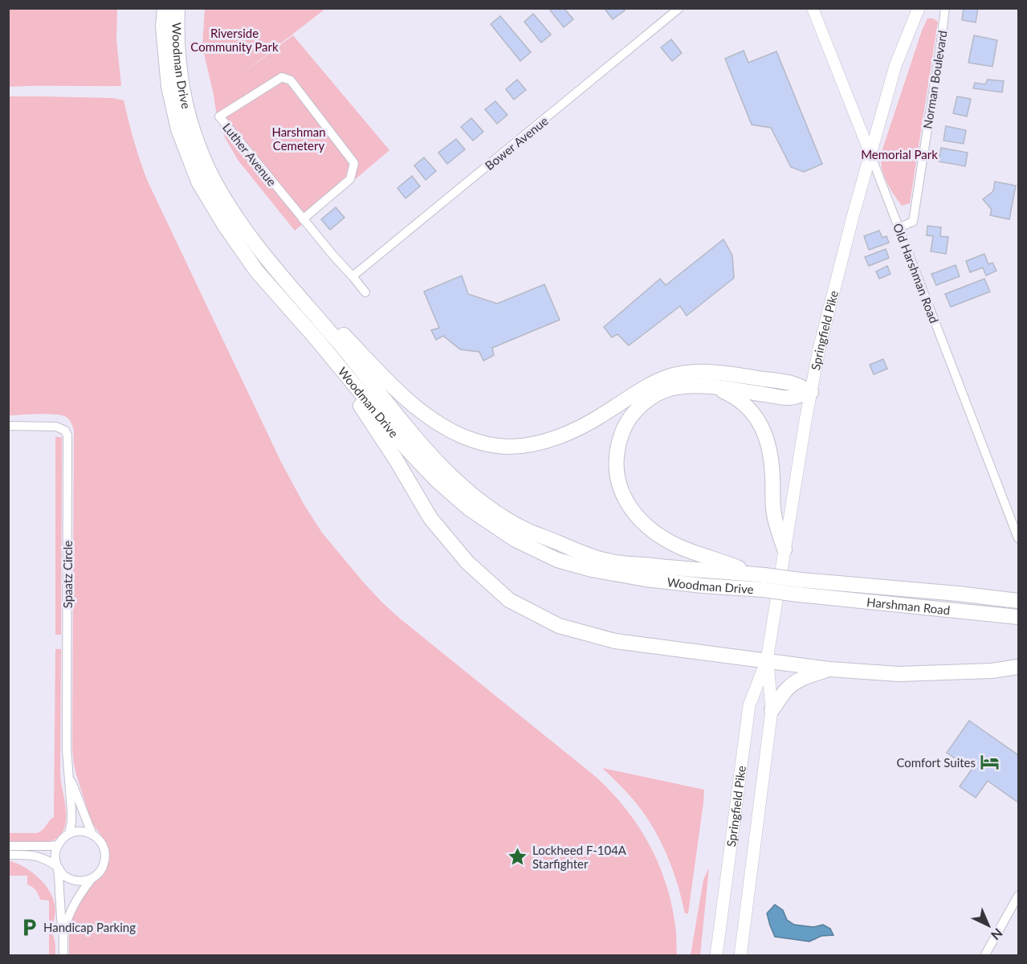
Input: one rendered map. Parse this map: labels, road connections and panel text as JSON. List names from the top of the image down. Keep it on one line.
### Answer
{"streets":{"main road":["Woodman Drive","Springfield Pike","Harshman Road"],"street":["Norman Boulevard","Bower Avenue","Luther Avenue","Old Harshman Road","Spaatz Circle"]},"crossings":[["Norman Boulevard","Old Harshman Road"],["Bower Avenue","Luther Avenue"],["Old Harshman Road","Springfield Pike"]],"parks":["Riverside Community Park","Harshman Cemetery","Memorial Park"],"places":{"hotel":["Comfort Suites"],"place":["Lockheed F-104A Starfighter"],"parking":["Handicap Parking"]},"north":"bottom right"}
